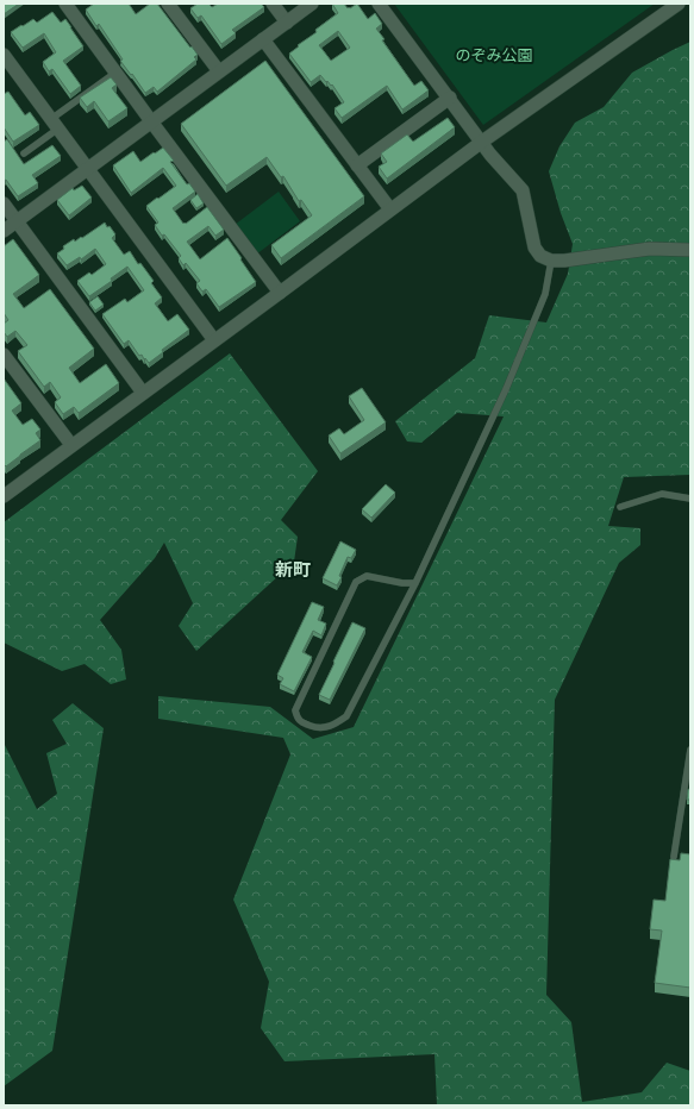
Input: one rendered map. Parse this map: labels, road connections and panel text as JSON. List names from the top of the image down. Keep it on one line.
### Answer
{"districts":["新町"],"parks":["のぞみ公園"]}
